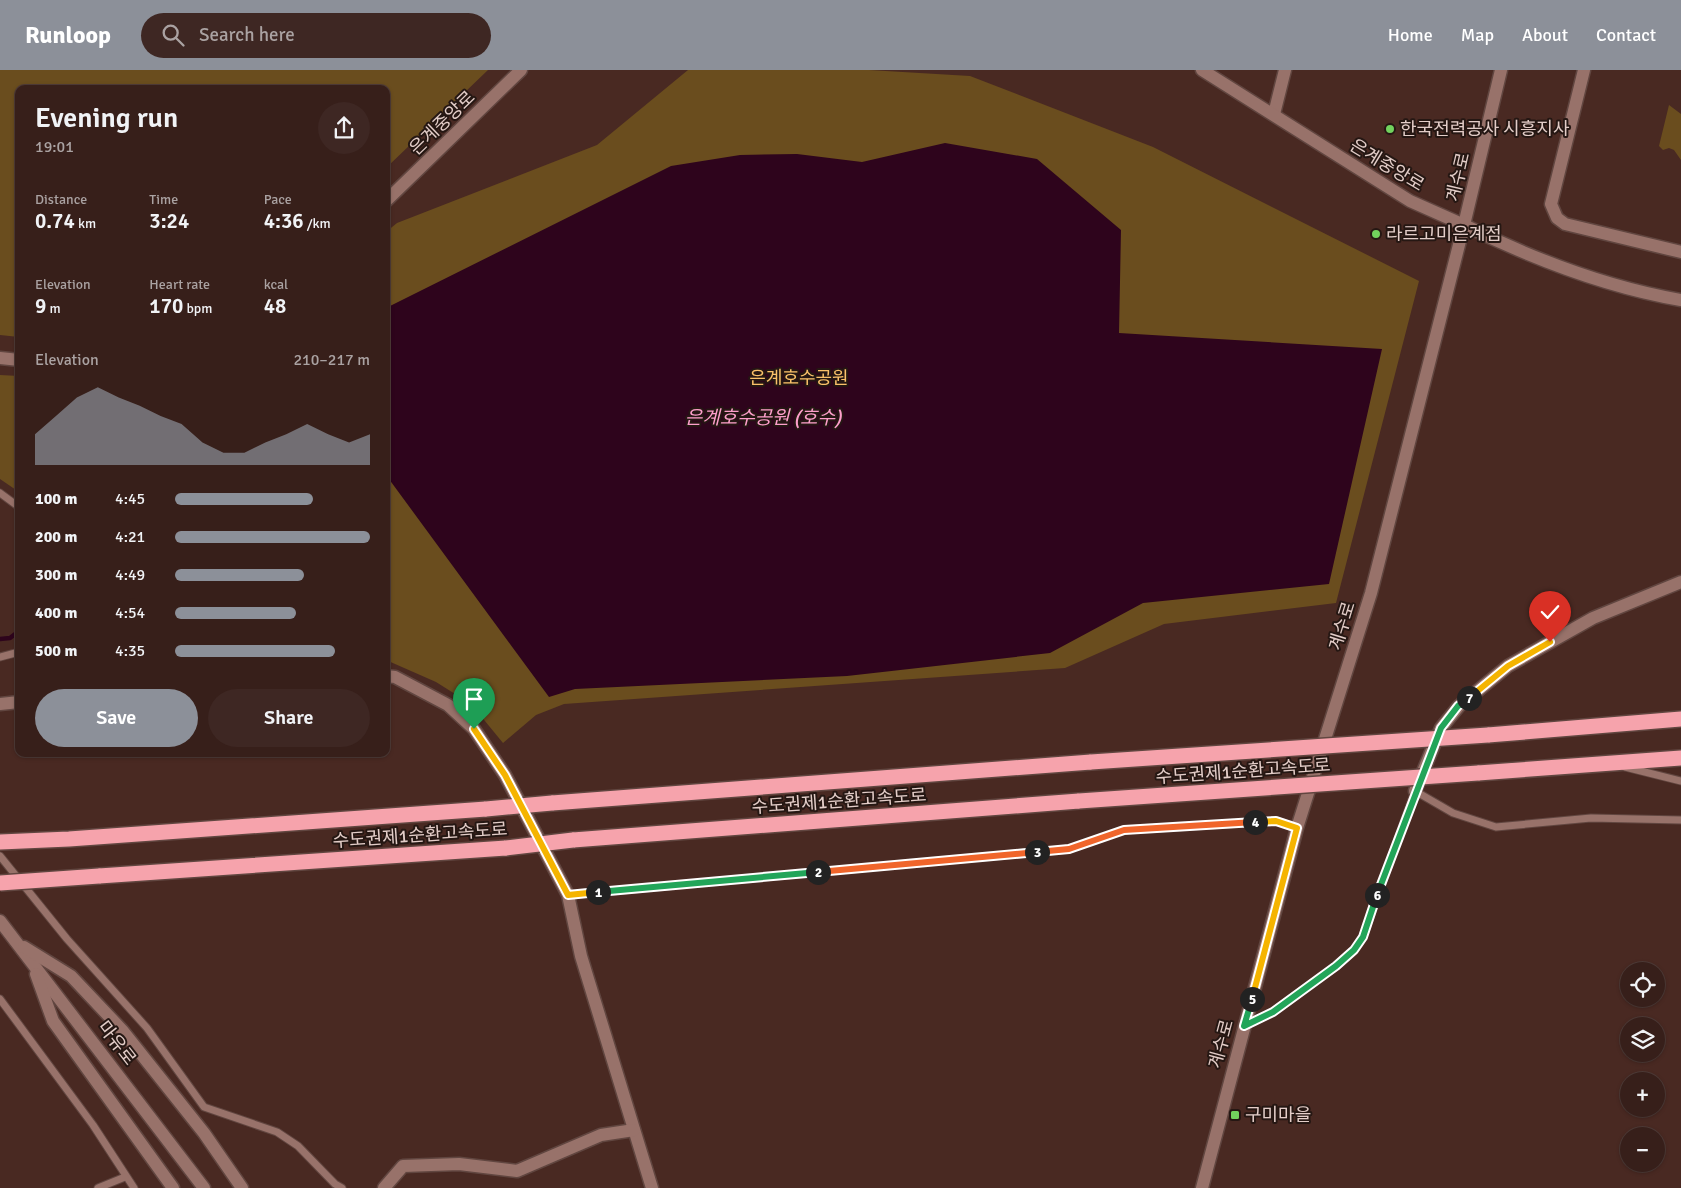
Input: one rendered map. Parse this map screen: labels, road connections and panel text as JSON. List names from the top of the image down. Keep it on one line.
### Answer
{"streets":{"highway":["수도권제1순환고속도로"],"street":["은계중앙로","계수로","마유로"]},"crossings":[["은계중앙로","계수로"]],"water":["은계호수공원 (호수)"],"parks":["은계호수공원"],"places":{"other":["한국전력공사 시흥지사","라르고미은계점"],"transit":["구미마을"]},"page":{"header":"Runloop","search":"Search here","nav":["Home","Map","About","Contact"],"heading":["Evening run","19:01"],"stats":[["Distance","0.74 km"],["Time","3:24"],["Pace","4:36 /km"],["Elevation","9 m"],["Heart rate","170 bpm"],["kcal","48"]],"chart":["Elevation","210–217 m"],"list":[{"name":"100 m","note":"4:45"},{"name":"200 m","note":"4:21"},{"name":"300 m","note":"4:49"},{"name":"400 m","note":"4:54"},{"name":"500 m","note":"4:35"}],"buttons":["Save","Share"],"pins":["7","4","3","2","1","6","5"],"map_buttons":["+","−"]}}
